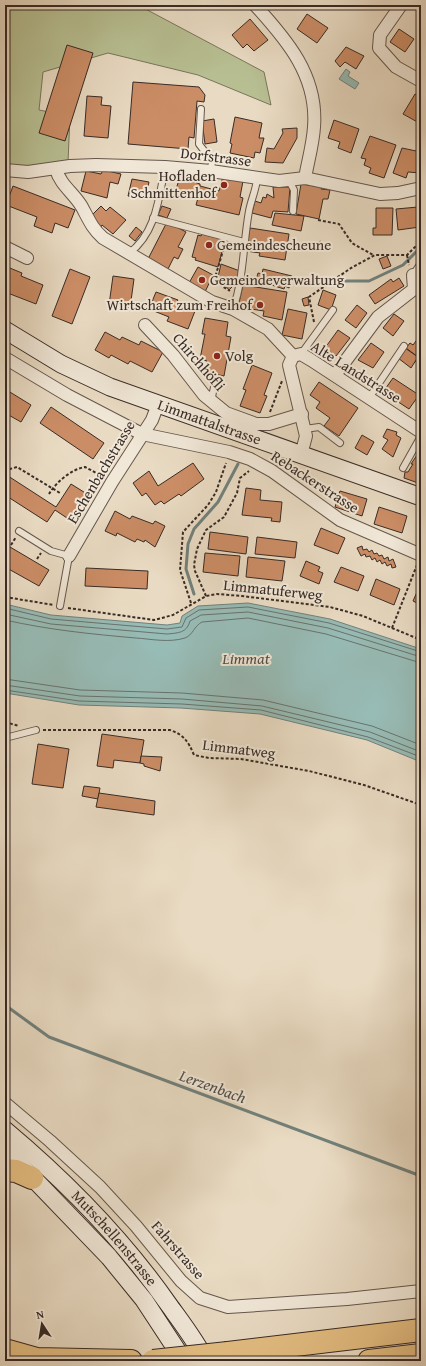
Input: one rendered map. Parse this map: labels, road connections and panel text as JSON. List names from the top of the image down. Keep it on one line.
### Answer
{"streets":{"main road":["Limmattalstrasse","Mutschellenstrasse"],"street":["Dorfstrasse","Chirchhöfli","Alte Landstrasse","Eschenbachstrasse","Rebackerstrasse","Fahrstrasse"],"path":["Limmatuferweg","Limmatweg"]},"crossings":[["Dorfstrasse","Alte Landstrasse"],["Limmattalstrasse","Eschenbachstrasse"],["Eschenbachstrasse","Rebackerstrasse"]],"water":["Limmat","Lerzenbach"],"places":["Hofladen Schmittenhof","Gemeindescheune","Gemeindeverwaltung","Wirtschaft zum Freihof","Volg"],"north":"top"}
